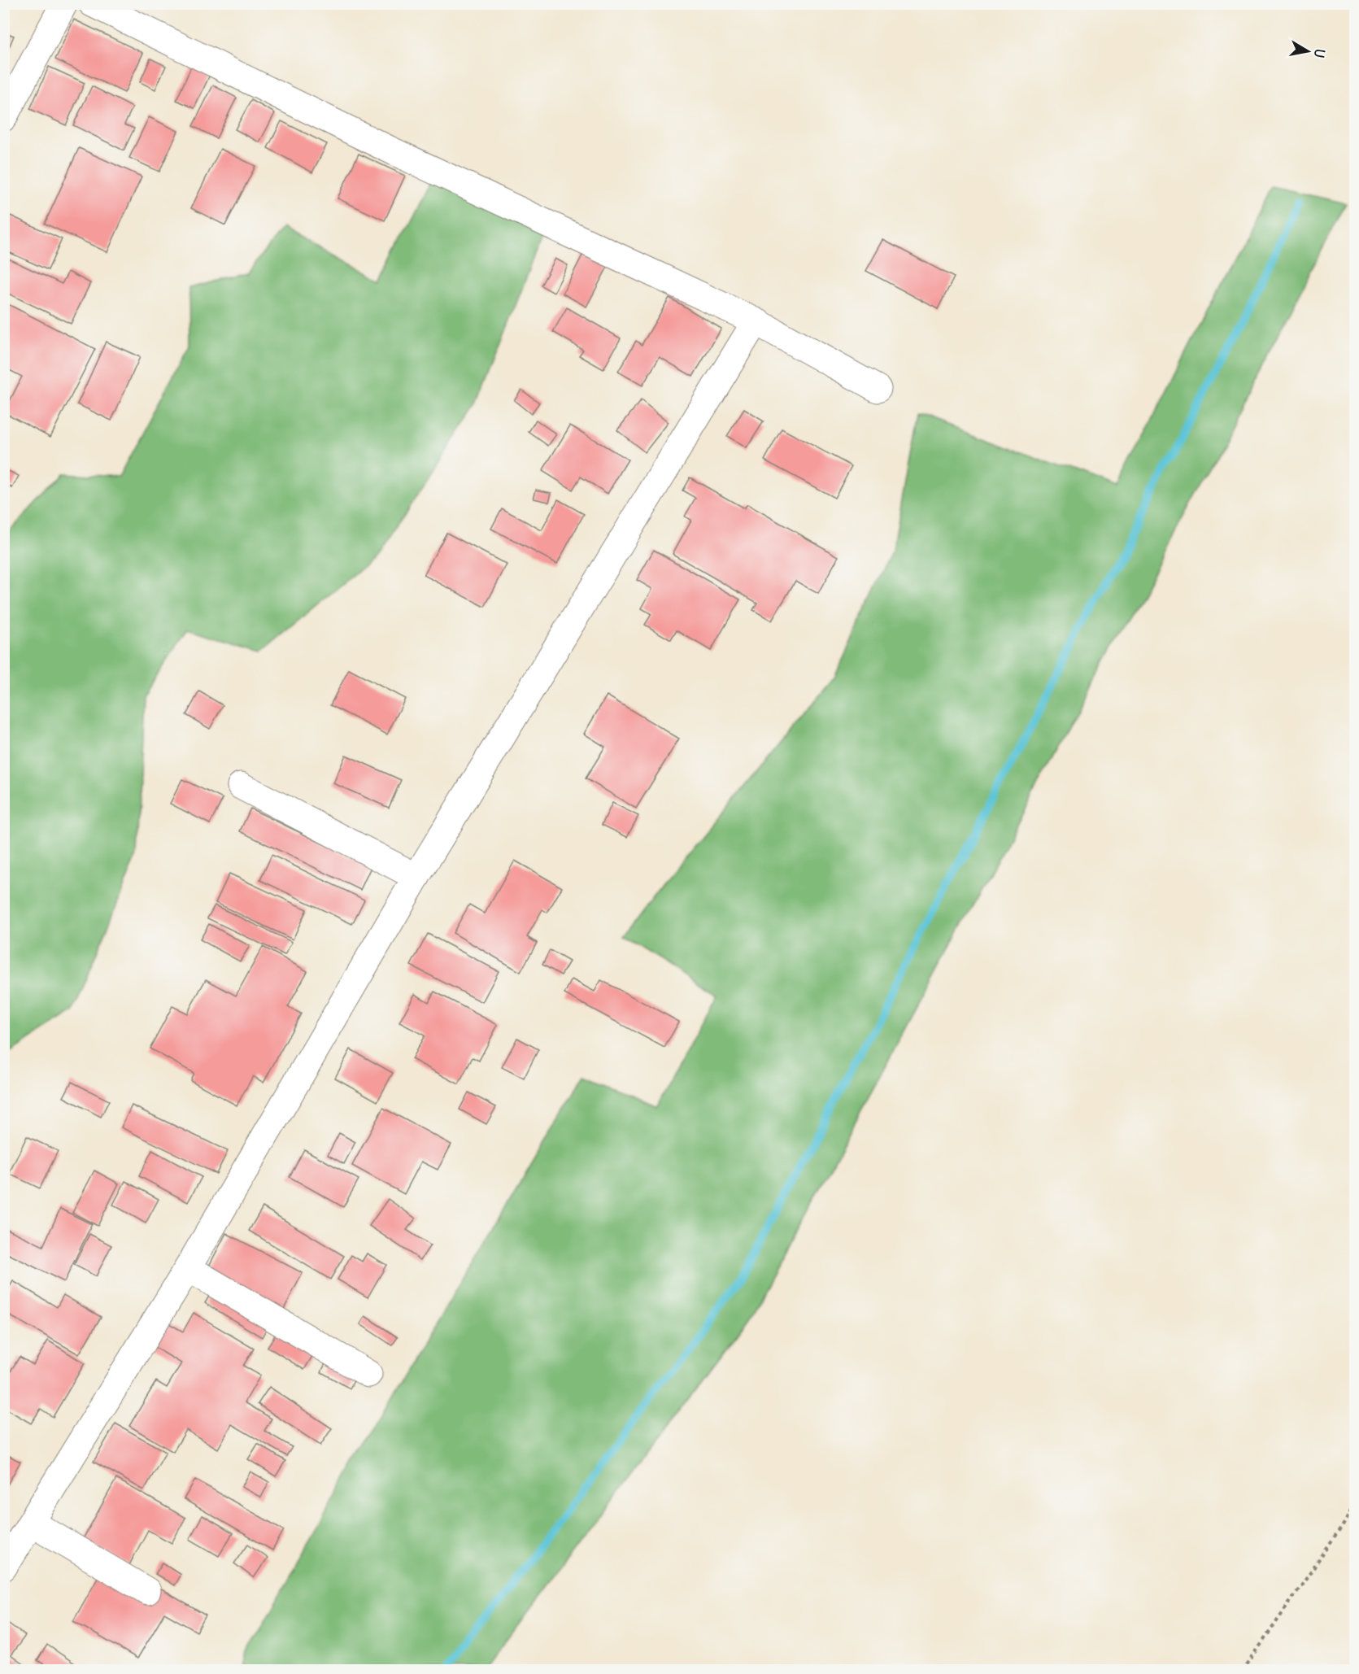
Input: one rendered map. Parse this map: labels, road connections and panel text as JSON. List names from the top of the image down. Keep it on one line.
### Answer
{"north":"right"}
